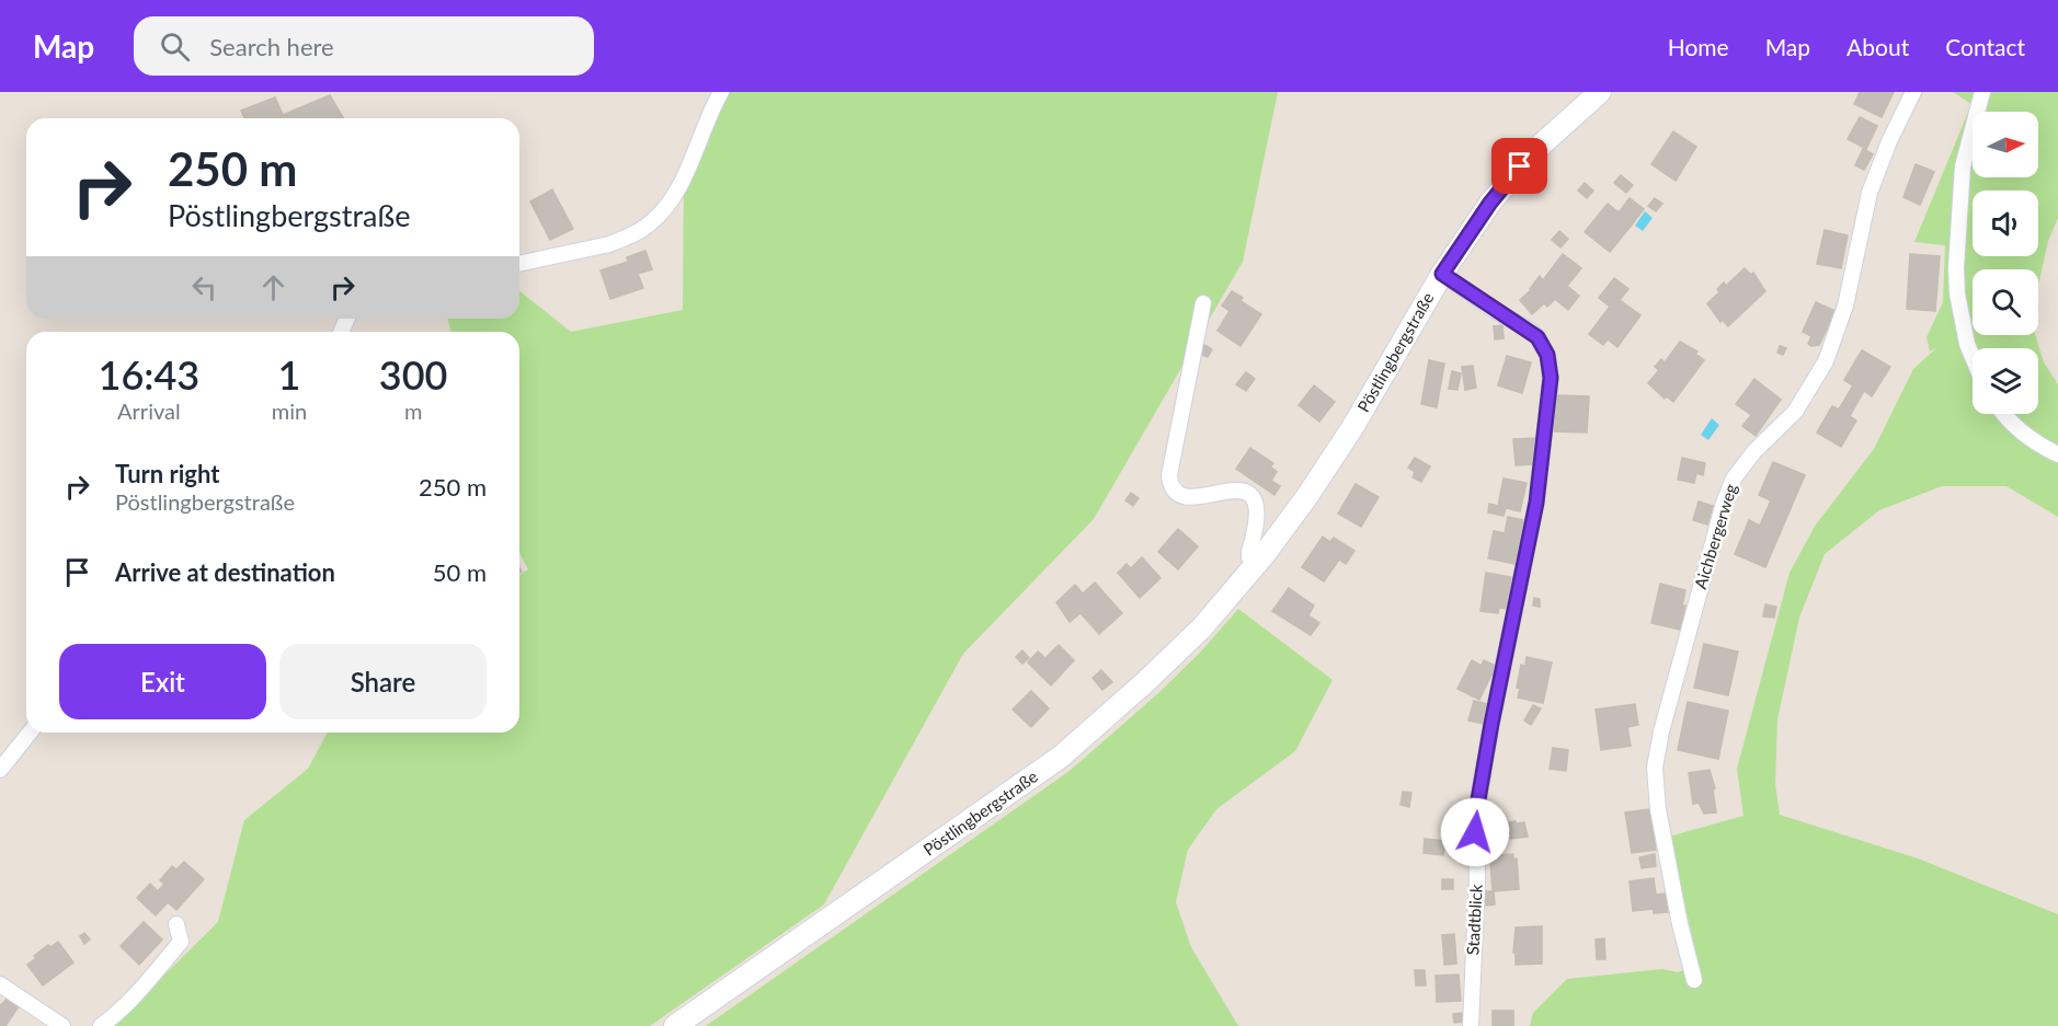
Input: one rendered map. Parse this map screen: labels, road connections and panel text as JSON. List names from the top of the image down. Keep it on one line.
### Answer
{"streets":{"main road":["Pöstlingbergstraße"],"street":["Aichbergerweg","Stadtblick"]},"crossings":[["Pöstlingbergstraße","Stadtblick"]],"north":"right","page":{"header":"Map","search":"Search here","nav":["Home","Map","About","Contact"],"turn":["250 m","Pöstlingbergstraße"],"eta":["16:43","Arrival","1","min","300","m"],"list":[{"name":"Turn right","note":"Pöstlingbergstraße","value":"250 m"},{"name":"Arrive at destination","value":"50 m"}],"buttons":["Exit","Share"]}}
